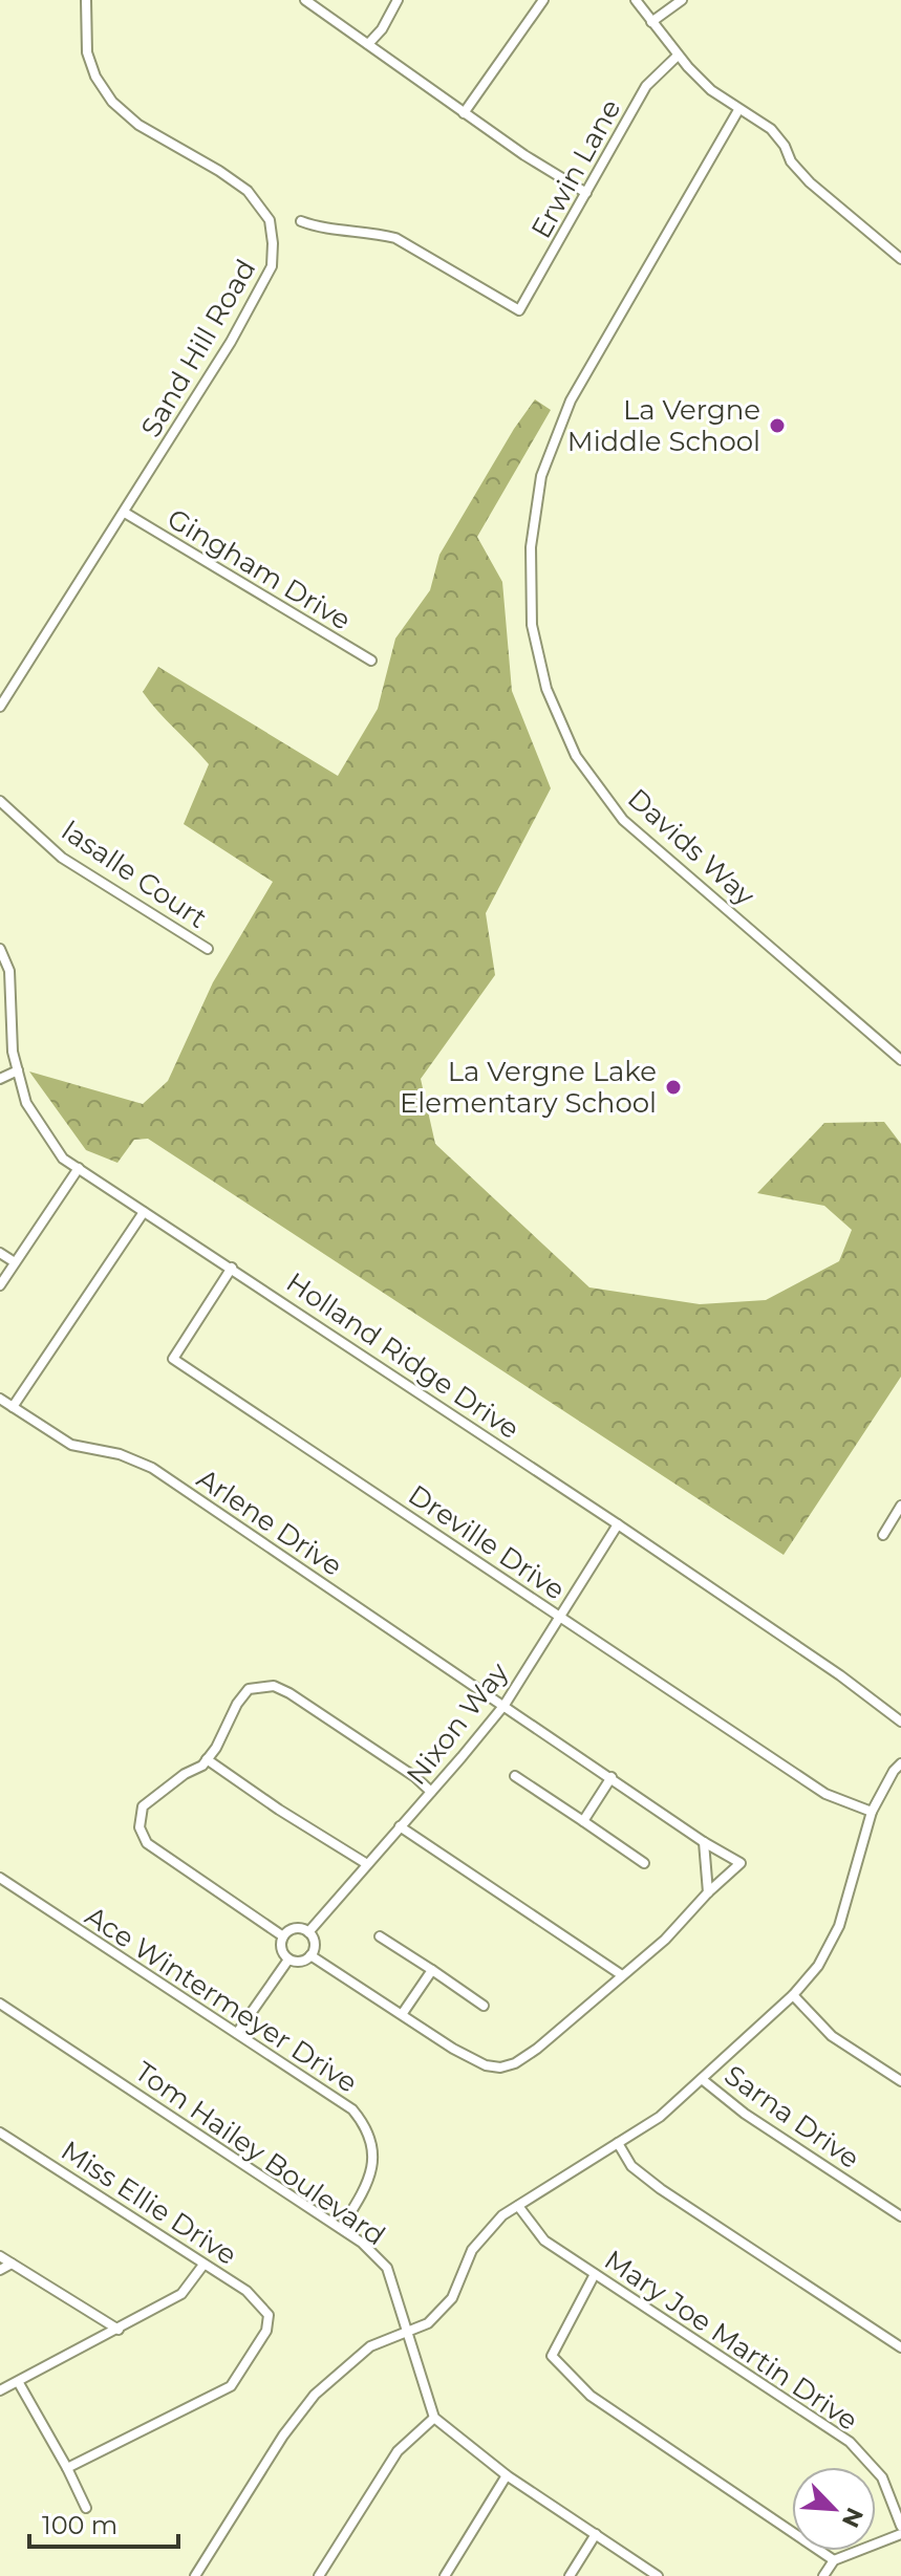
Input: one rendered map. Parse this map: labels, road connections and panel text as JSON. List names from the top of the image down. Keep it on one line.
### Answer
{"streets":{"street":["Erwin Lane","Sand Hill Road","Gingham Drive","Davids Way","lasalle Court","Holland Ridge Drive","Arlene Drive","Dreville Drive","Nixon Way","Ace Wintermeyer Drive","Sarna Drive","Tom Hailey Boulevard","Miss Ellie Drive","Mary Joe Martin Drive"]},"crossings":[["Sand Hill Road","Gingham Drive"],["Holland Ridge Drive","Dreville Drive"],["Holland Ridge Drive","Nixon Way"],["Arlene Drive","Nixon Way"],["Dreville Drive","Nixon Way"],["Ace Wintermeyer Drive","Tom Hailey Boulevard"]],"places":["La Vergne Middle School","La Vergne Lake Elementary School"],"scale_bar":"100 m","north":"bottom right"}
